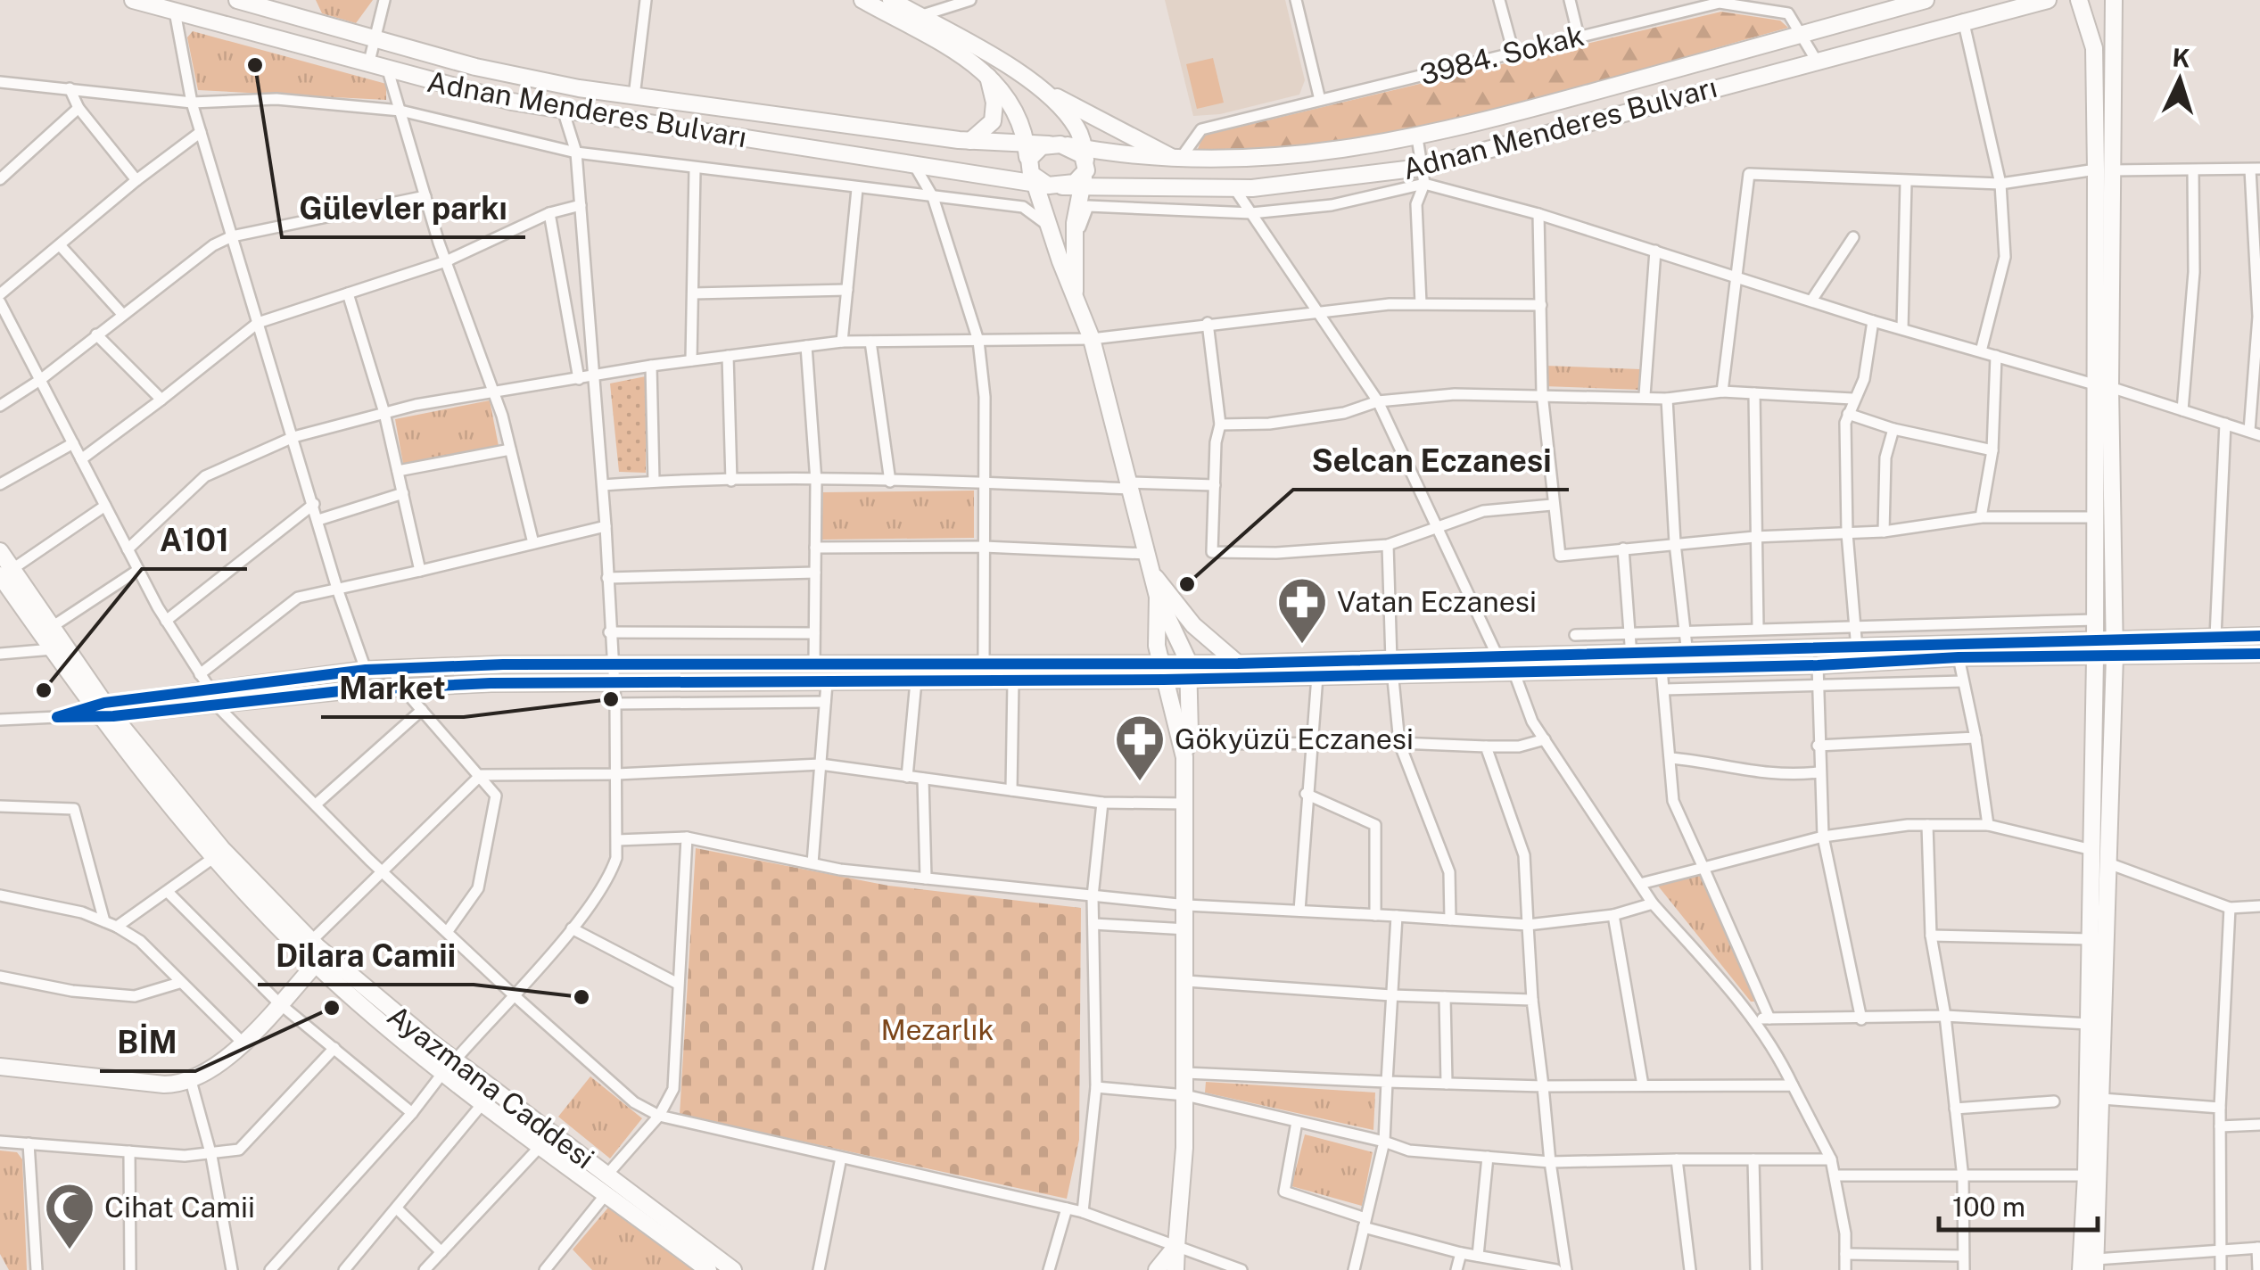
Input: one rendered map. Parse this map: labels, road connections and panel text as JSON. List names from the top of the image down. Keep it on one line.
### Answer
{"streets":{"main road":["Adnan Menderes Bulvarı","Ayazmana Caddesi"],"street":["3984. Sokak"]},"crossings":[["3984. Sokak","Adnan Menderes Bulvarı"]],"parks":["Mezarlık"],"places":{"other":["Gülevler parkı","Selcan Eczanesi","A101","Market","Dilara Camii","BİM"],"pharmacy":["Vatan Eczanesi","Gökyüzü Eczanesi"],"mosque":["Cihat Camii"]},"scale_bar":"100 m","north":"top"}
